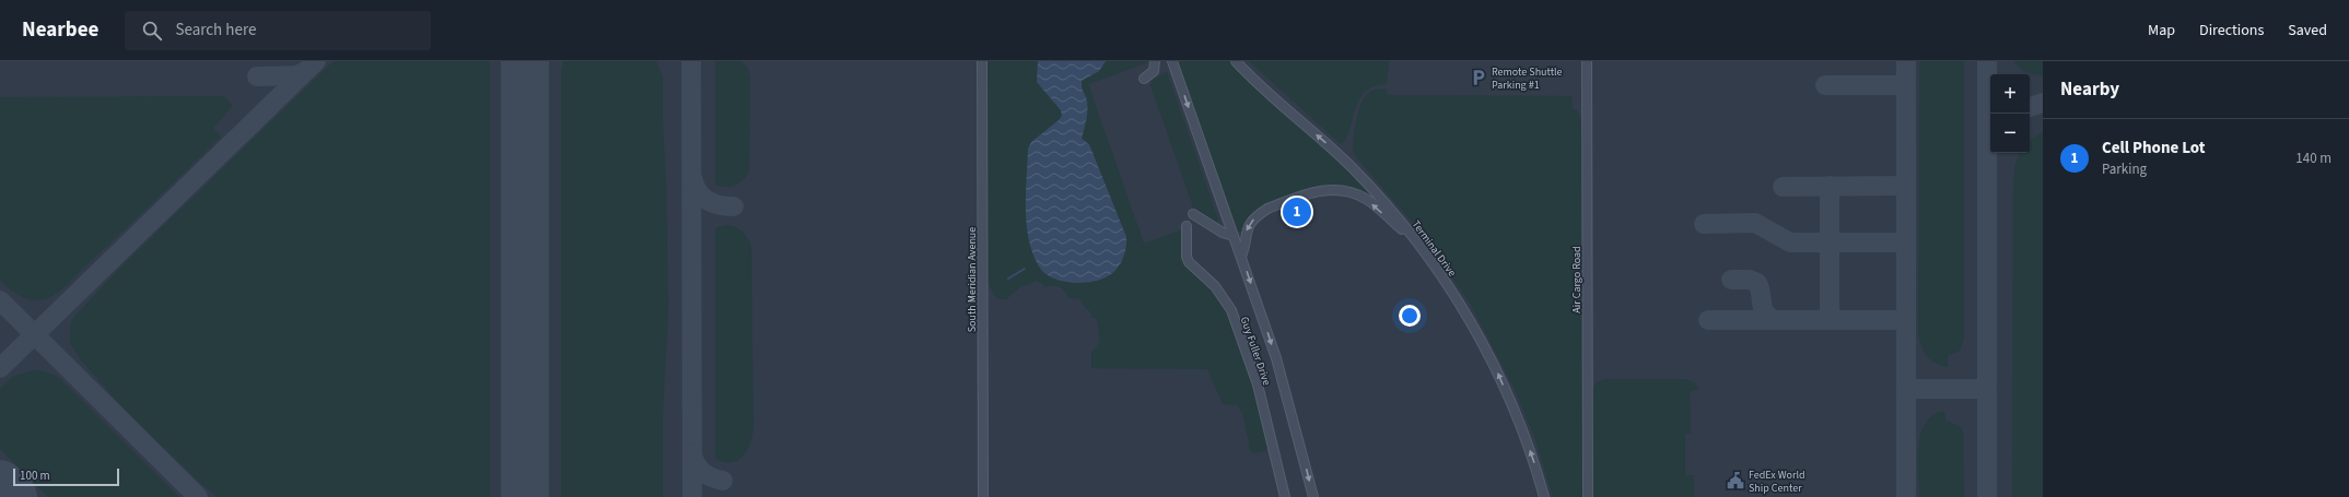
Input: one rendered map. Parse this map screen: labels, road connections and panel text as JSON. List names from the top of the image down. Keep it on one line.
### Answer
{"streets":{"street":["Terminal Drive","South Meridian Avenue","Air Cargo Road","Guy Fuller Drive"]},"one_way":["Terminal Drive"],"places":{"parking":["Remote Shuttle Parking #1"],"public building":["FedEx World Ship Center"]},"scale_bar":"100 m","page":{"header":"Nearbee","search":"Search here","nav":["Map","Directions","Saved"],"heading":"Nearby","map_buttons":["+","−"],"list":[{"mark":"1","name":"Cell Phone Lot","note":"Parking","value":"140 m"}],"pins":"1","scale":"100 m"}}
